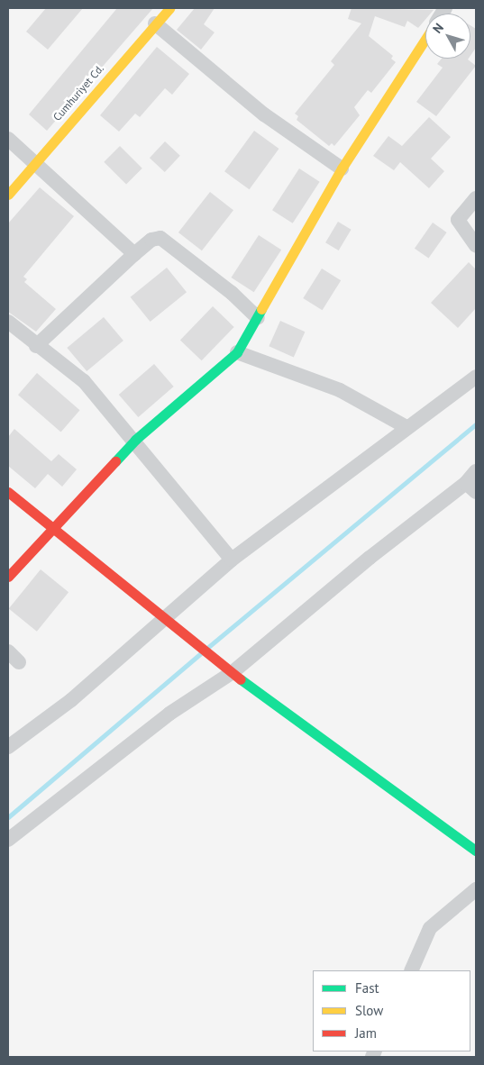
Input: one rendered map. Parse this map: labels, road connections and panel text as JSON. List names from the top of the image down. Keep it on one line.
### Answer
{"streets":{"street":["Cumhuriyet Cd."]},"legend":["Fast","Slow","Jam"],"north":"top left"}
